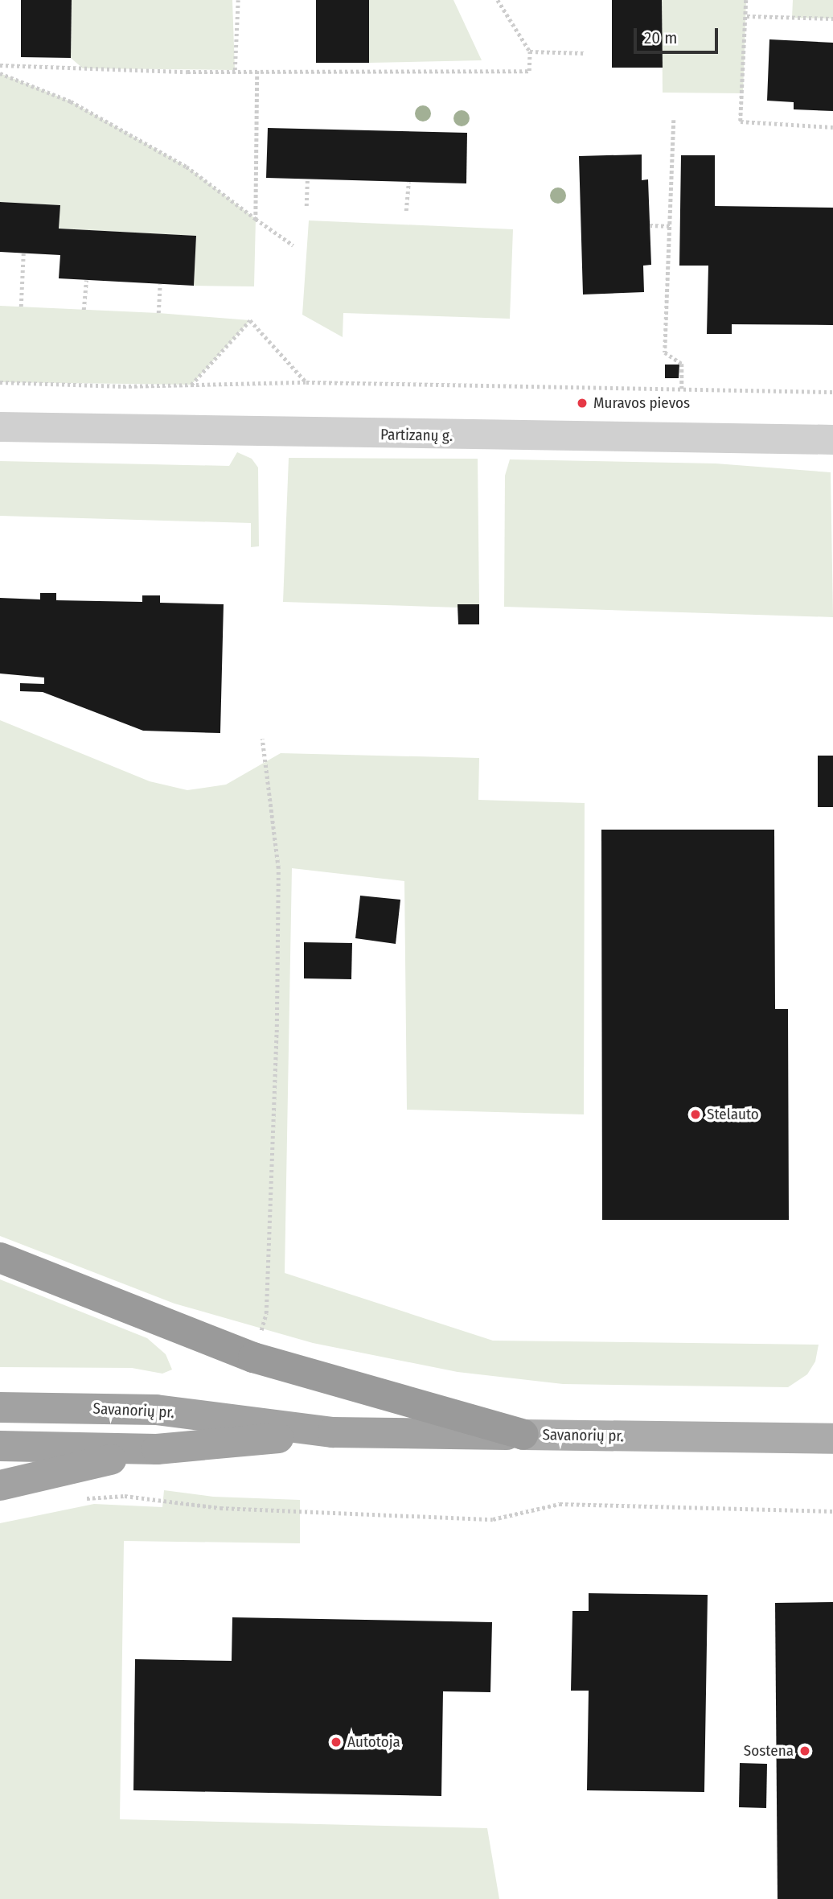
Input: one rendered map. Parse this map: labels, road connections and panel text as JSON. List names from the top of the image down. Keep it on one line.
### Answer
{"streets":{"highway":["Savanorių pr."],"street":["Partizanų g."]},"places":["Muravos pievos","Stelauto","Autotoja","Sostena"],"scale_bar":"20 m"}
